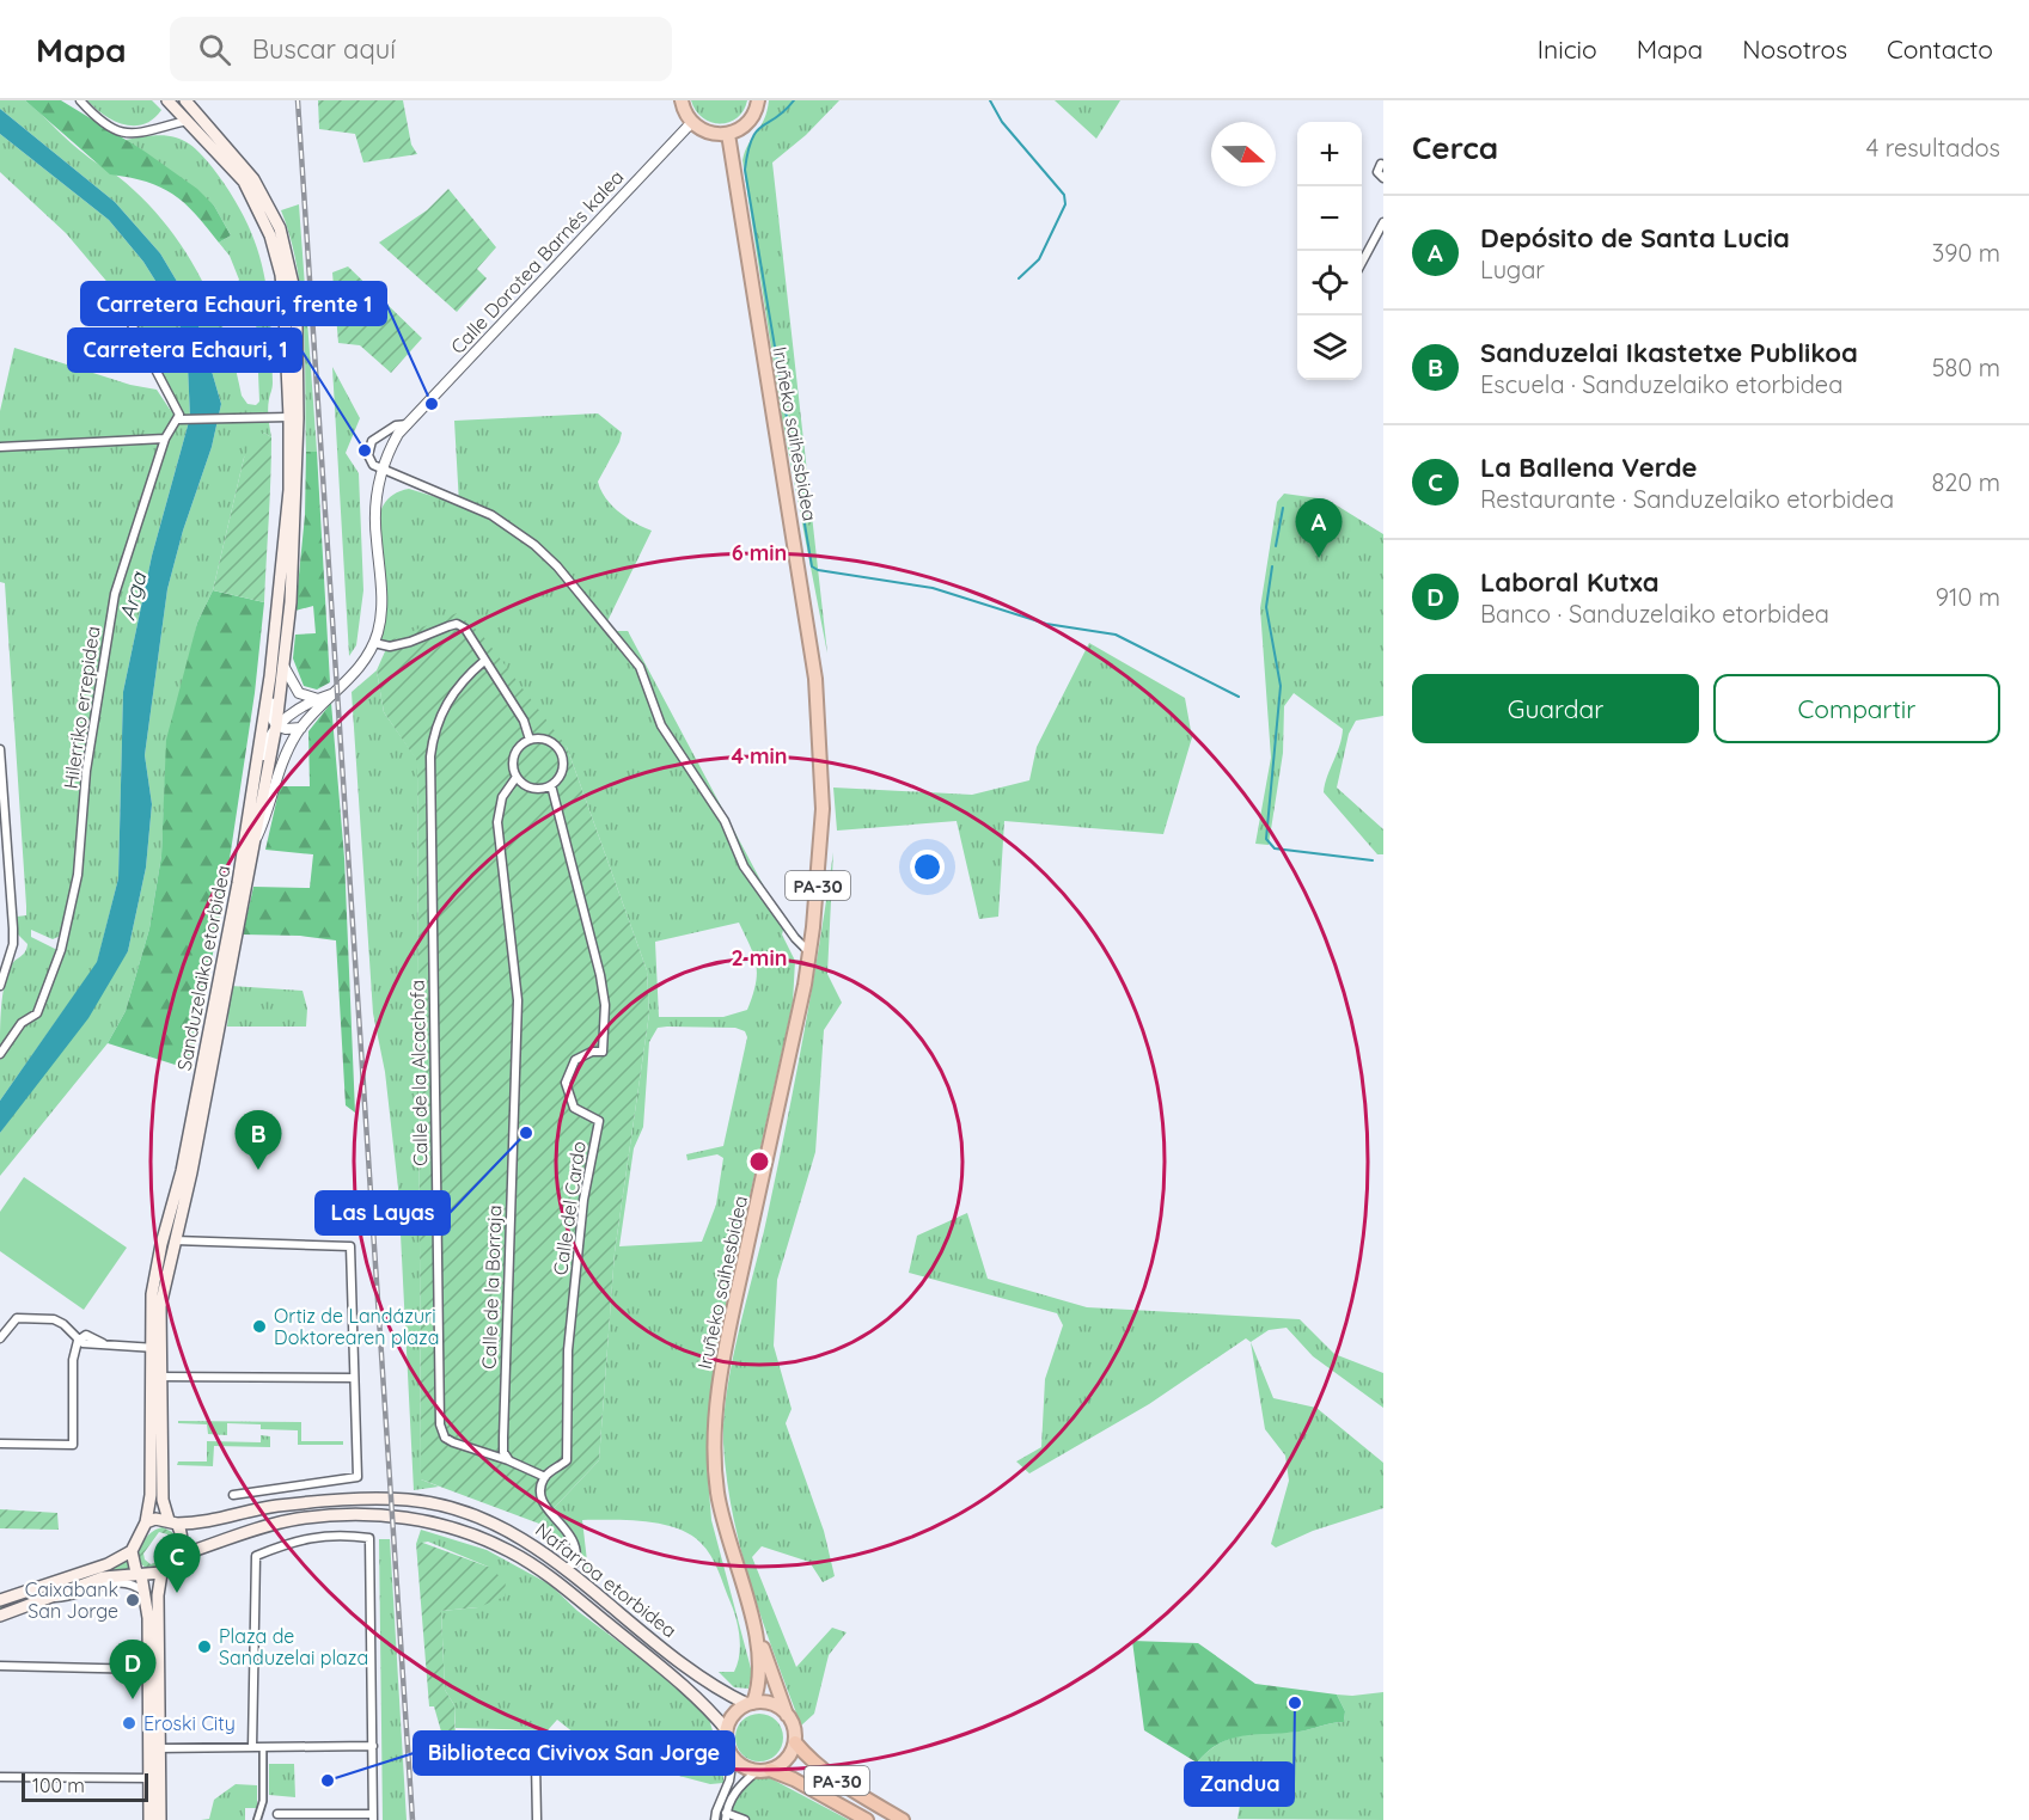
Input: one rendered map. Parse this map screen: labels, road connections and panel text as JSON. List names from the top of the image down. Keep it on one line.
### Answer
{"streets":{"highway":["Iruñeko saihesbidea","PA-30"],"main road":["Sanduzelaiko etorbidea","Nafarroa etorbidea"],"street":["Calle Dorotea Barnés kalea","Hilerriko errepidea","Calle de la Alcachofa","Calle del Cardo","Calle de la Borraja"]},"crossings":[["Iruñeko saihesbidea","PA-30"],["Iruñeko saihesbidea","Nafarroa etorbidea"],["PA-30","Nafarroa etorbidea"],["Sanduzelaiko etorbidea","Nafarroa etorbidea"],["Calle de la Alcachofa","Calle del Cardo"],["Calle de la Alcachofa","Calle de la Borraja"],["Calle del Cardo","Calle de la Borraja"]],"water":["Arga"],"places":["Carretera Echauri, frente 1","Carretera Echauri, 1","Las Layas","Ortiz de Landázuri Doktorearen plaza","Caixabank San Jorge","Plaza de Sanduzelai plaza","Zandua","Eroski City","Biblioteca Civivox San Jorge"],"scale_bar":"100 m","north":"right","page":{"header":"Mapa","search":"Buscar aquí","nav":["Inicio","Mapa","Nosotros","Contacto"],"heading":["Cerca","4 resultados"],"map_buttons":["+","−"],"list":[{"mark":"A","name":"Depósito de Santa Lucia","note":"Lugar","value":"390 m"},{"mark":"B","name":"Sanduzelai Ikastetxe Publikoa","note":"Escuela · Sanduzelaiko etorbidea","value":"580 m"},{"mark":"C","name":"La Ballena Verde","note":"Restaurante · Sanduzelaiko etorbidea","value":"820 m"},{"mark":"D","name":"Laboral Kutxa","note":"Banco · Sanduzelaiko etorbidea","value":"910 m"}],"pins":["A","B","C","D"],"buttons":["Guardar","Compartir"],"scale":"100 m"},"rings":["6 min","4 min","2 min"]}
